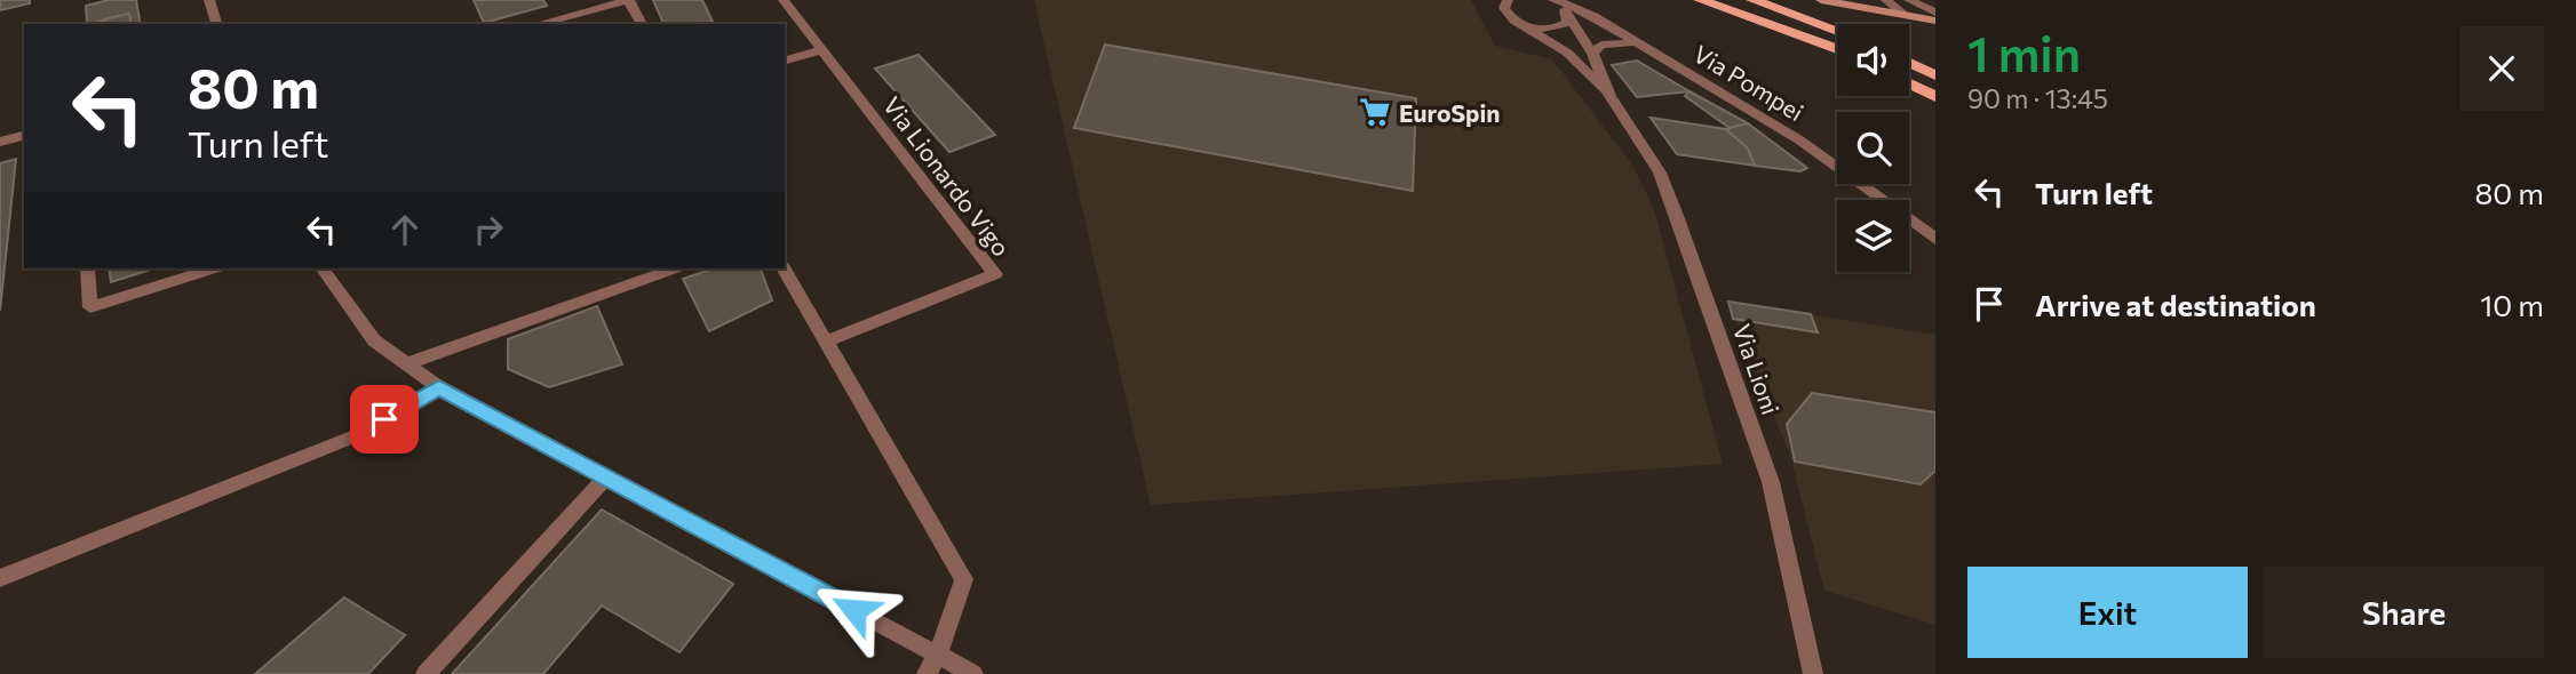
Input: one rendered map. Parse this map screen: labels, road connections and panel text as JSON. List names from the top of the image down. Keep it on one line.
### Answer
{"streets":{"street":["Via Pompei","Via Lionardo Vigo","Via Lioni"]},"places":{"supermarket":["EuroSpin"]},"page":{"heading":["1 min","90 m · 13:45"],"turn":["80 m","Turn left"],"list":[{"name":"Turn left","value":"80 m"},{"name":"Arrive at destination","value":"10 m"}],"buttons":["Exit","Share"]}}
